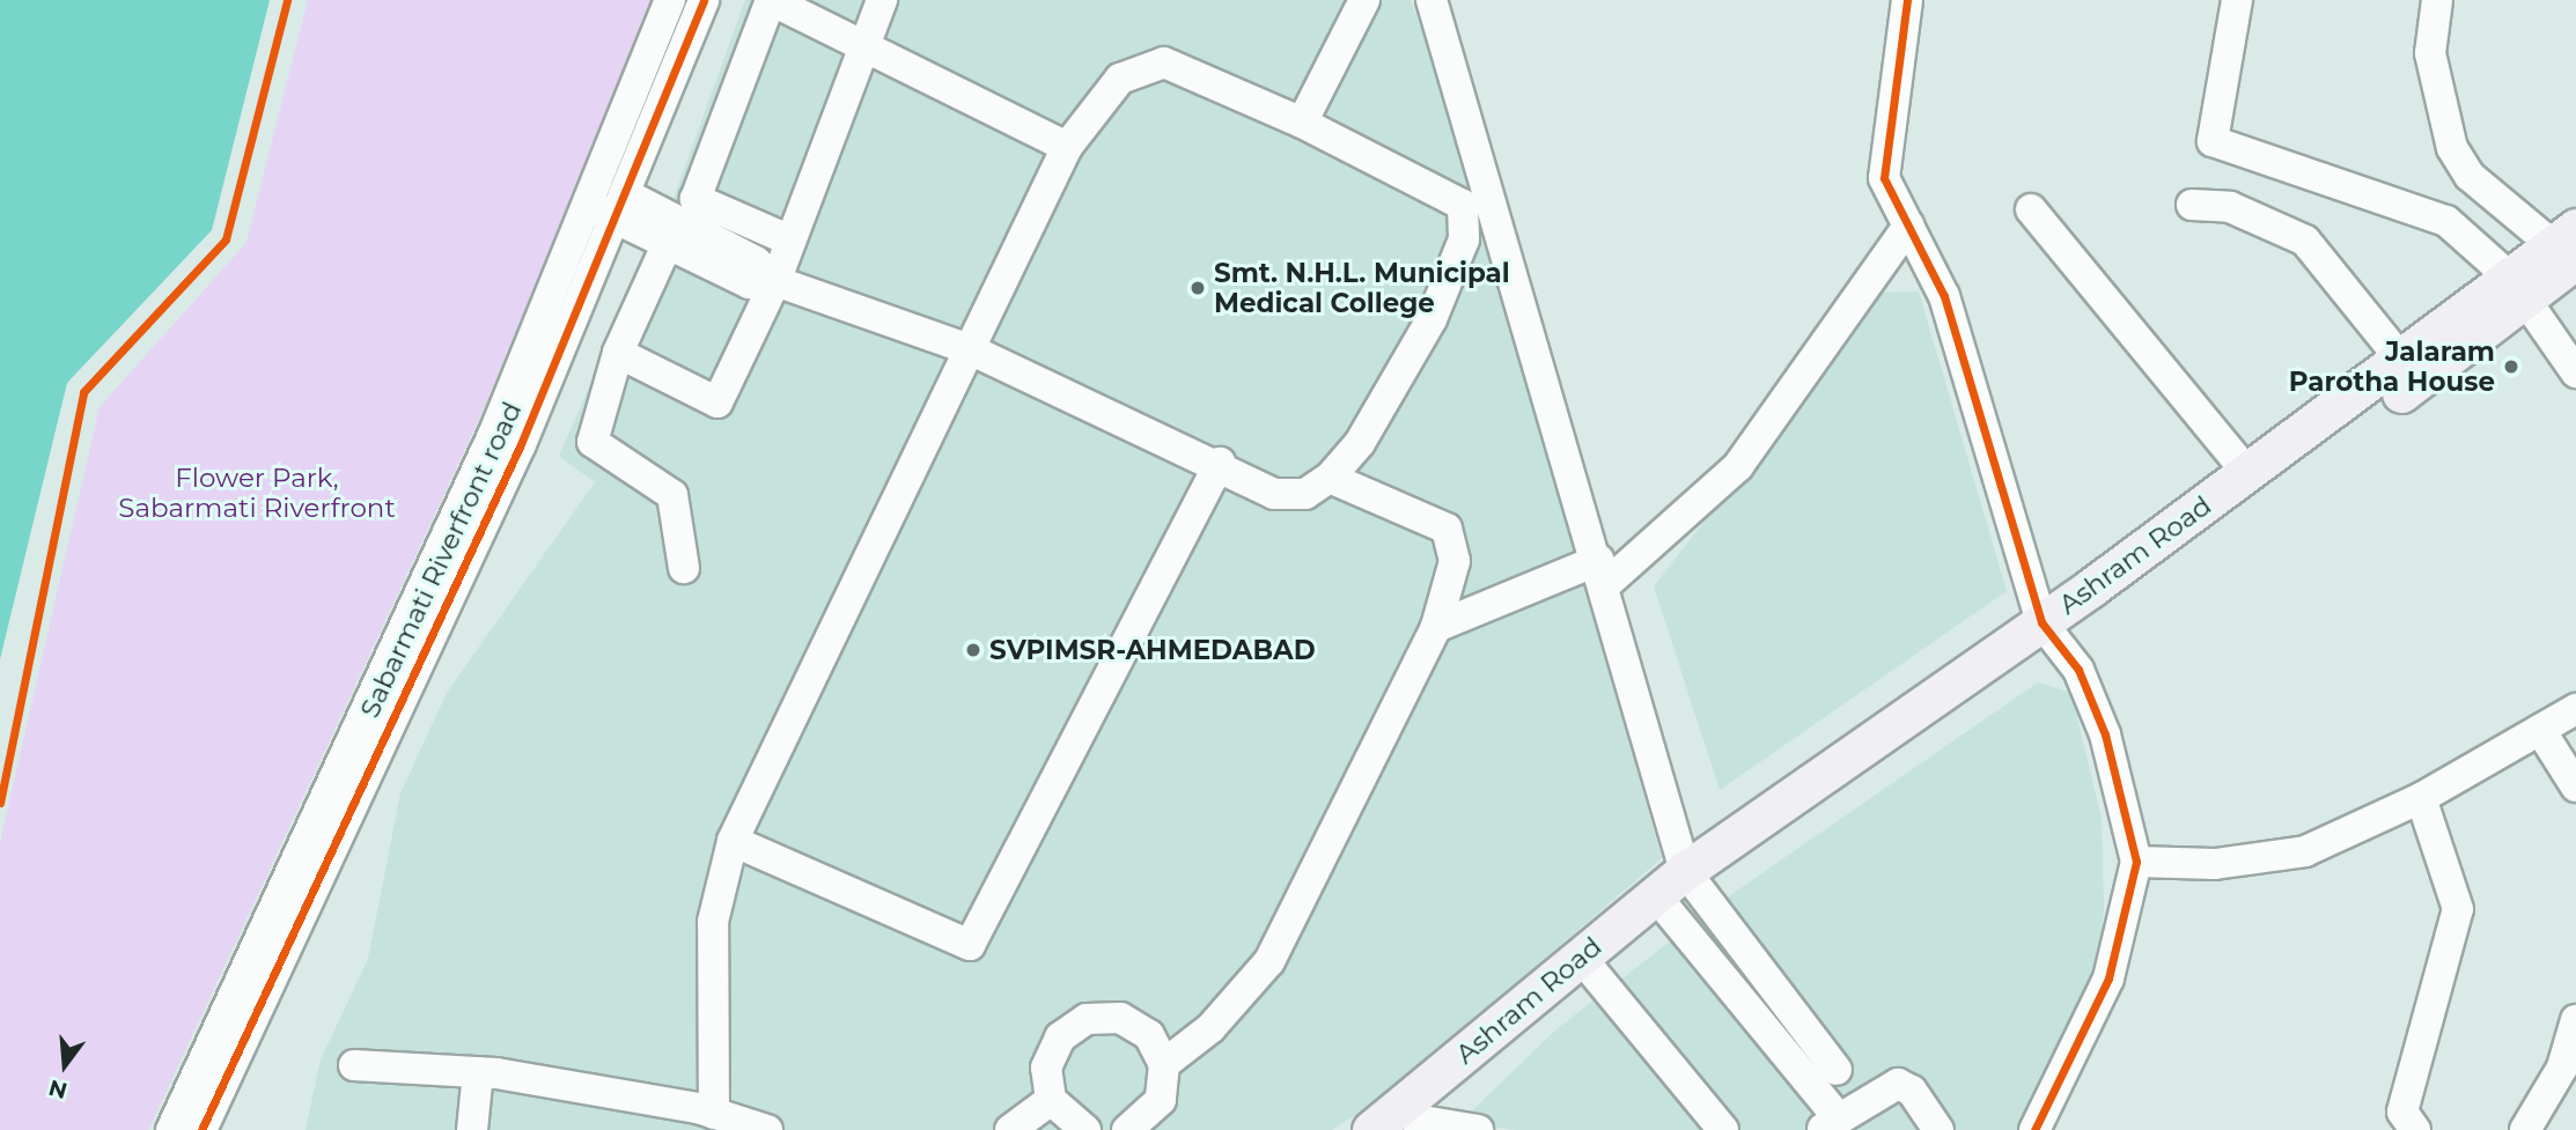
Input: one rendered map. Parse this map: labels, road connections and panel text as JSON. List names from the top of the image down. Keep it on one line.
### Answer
{"streets":{"main road":["Ashram Road"],"street":["Sabarmati Riverfront road"]},"parks":["Flower Park, Sabarmati Riverfront"],"places":["Smt. N.H.L. Municipal Medical College","Jalaram Parotha House","SVPIMSR-AHMEDABAD"],"north":"bottom"}
